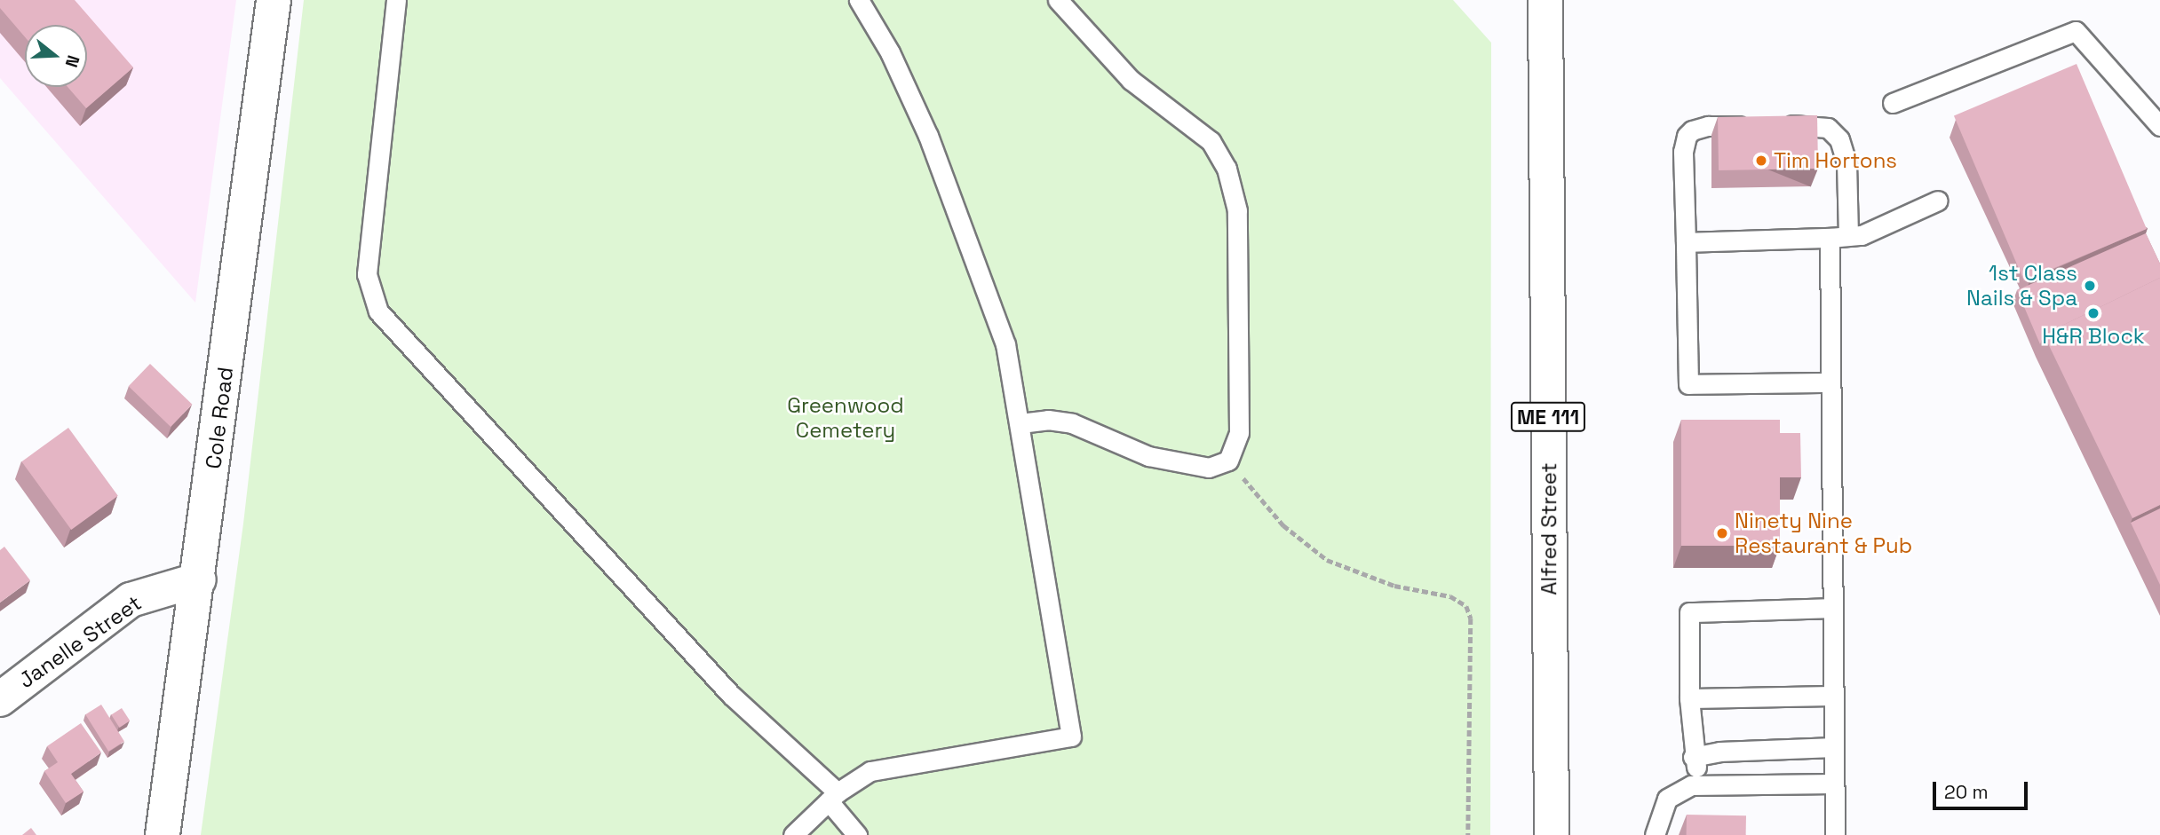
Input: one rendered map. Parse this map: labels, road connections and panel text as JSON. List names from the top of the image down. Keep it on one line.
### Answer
{"streets":{"street":["ME 111","Cole Road","Alfred Street","Janelle Street"]},"crossings":[["Cole Road","Janelle Street"]],"parks":["Greenwood Cemetery"],"places":["Tim Hortons","1st Class Nails & Spa","H&R Block","Ninety Nine Restaurant & Pub"],"scale_bar":"20 m","north":"right"}
